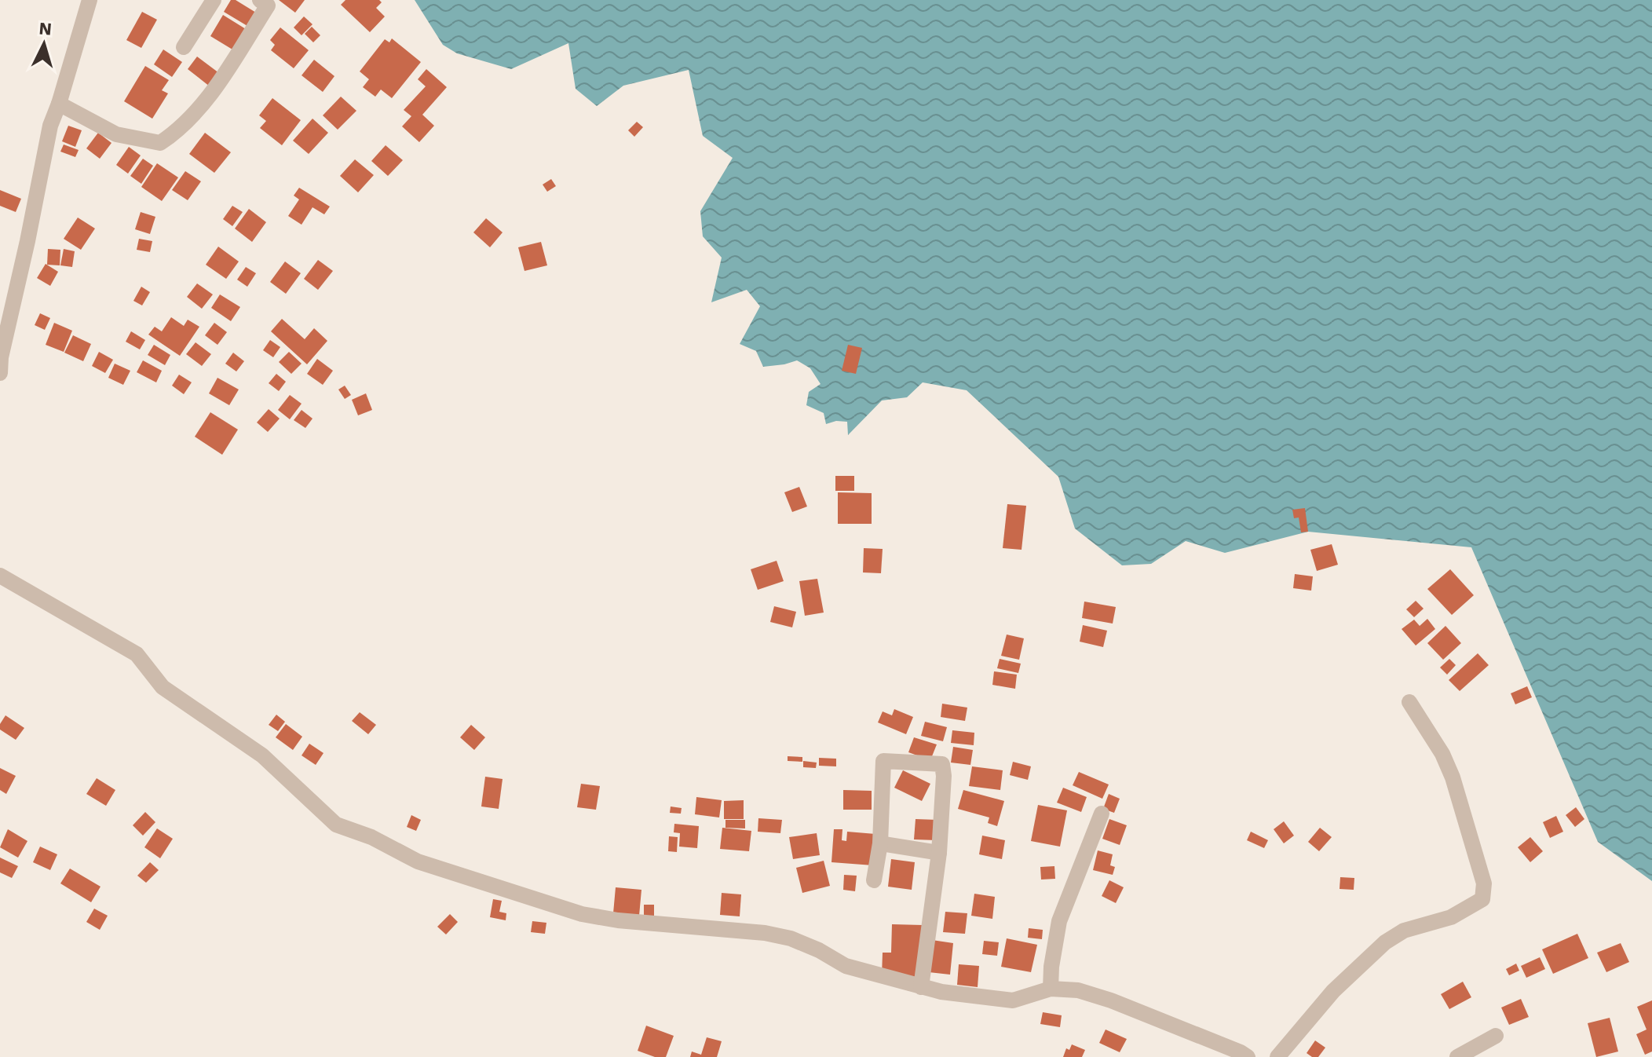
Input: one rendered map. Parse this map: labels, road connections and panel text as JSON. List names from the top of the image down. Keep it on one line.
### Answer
{"north":"top"}
